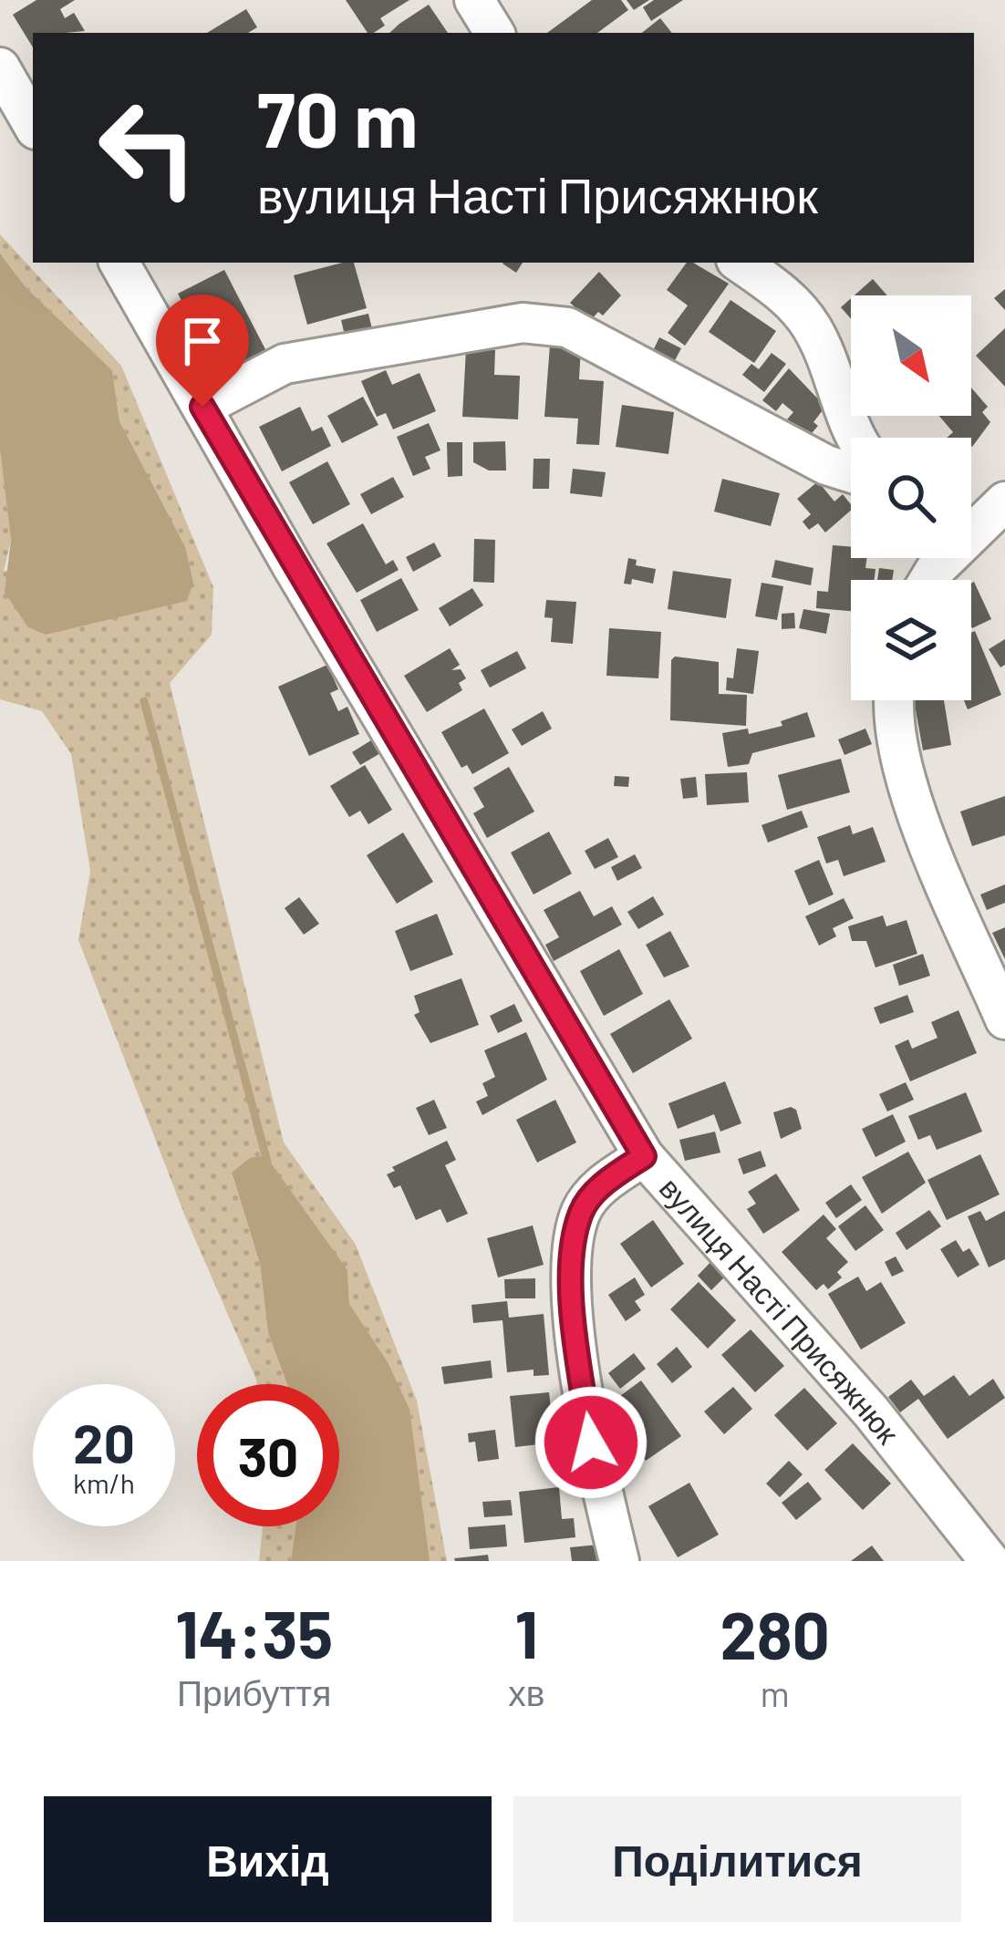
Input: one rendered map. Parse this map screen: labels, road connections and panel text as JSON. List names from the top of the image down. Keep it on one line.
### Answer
{"streets":{"street":["вулиця Насті Присяжнюк"]},"north":"bottom right","page":{"turn":["70 m","вулиця Насті Присяжнюк"],"speed":"20 km/h","limit":"30","eta":["14:35","Прибуття","1","хв","280","m"],"buttons":["Вихід","Поділитися"]}}
